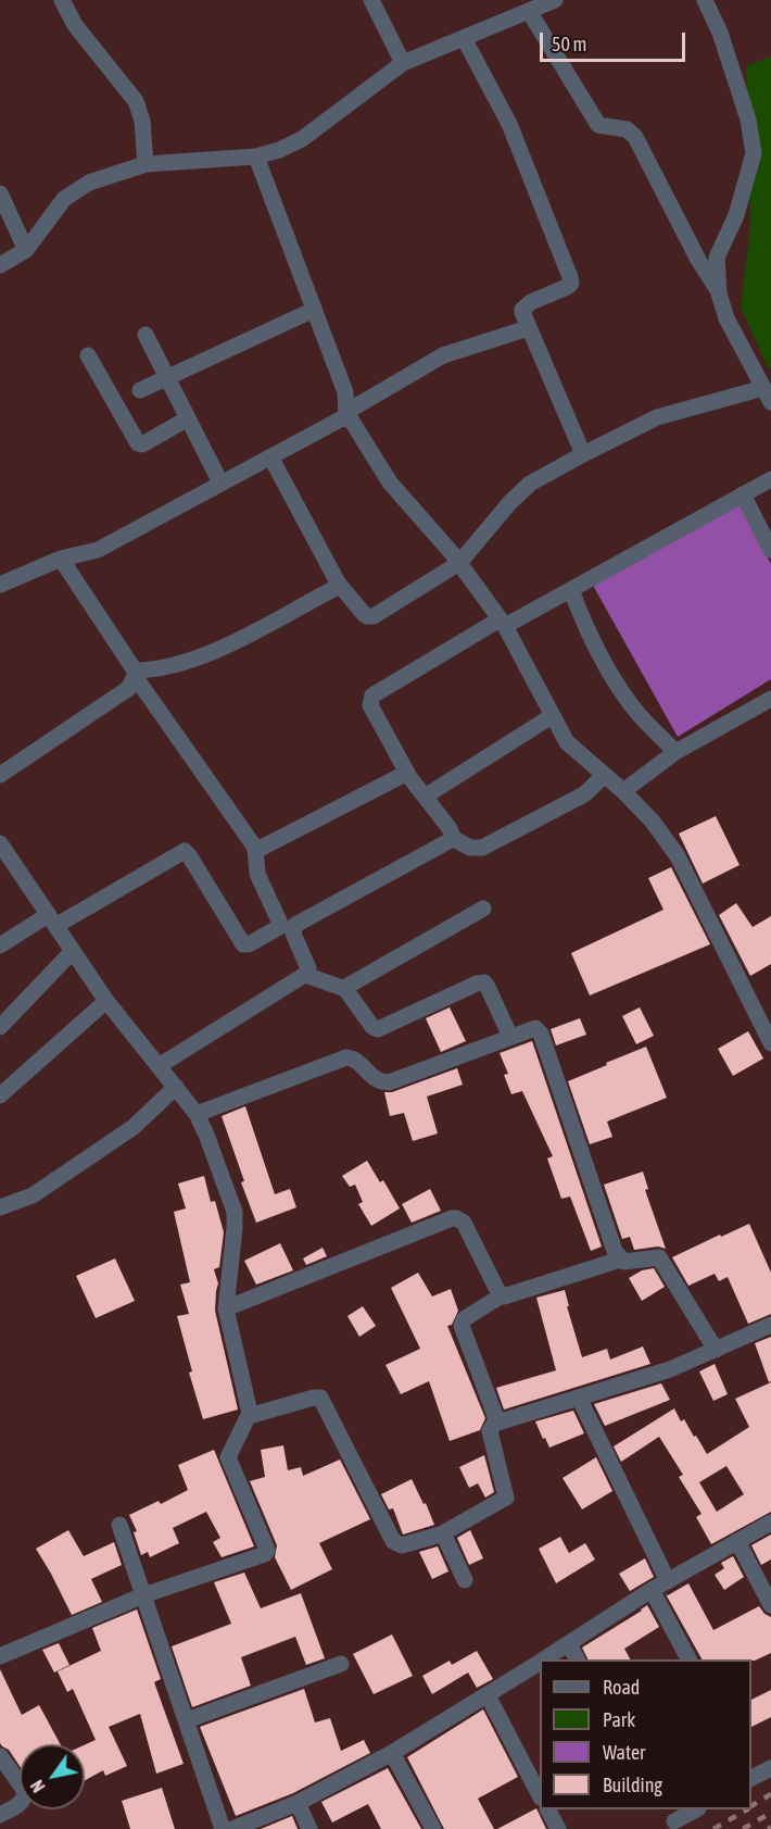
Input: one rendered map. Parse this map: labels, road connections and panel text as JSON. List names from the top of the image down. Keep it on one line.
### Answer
{"legend":["Road","Park","Water","Building"],"scale_bar":"50 m","north":"bottom left"}
